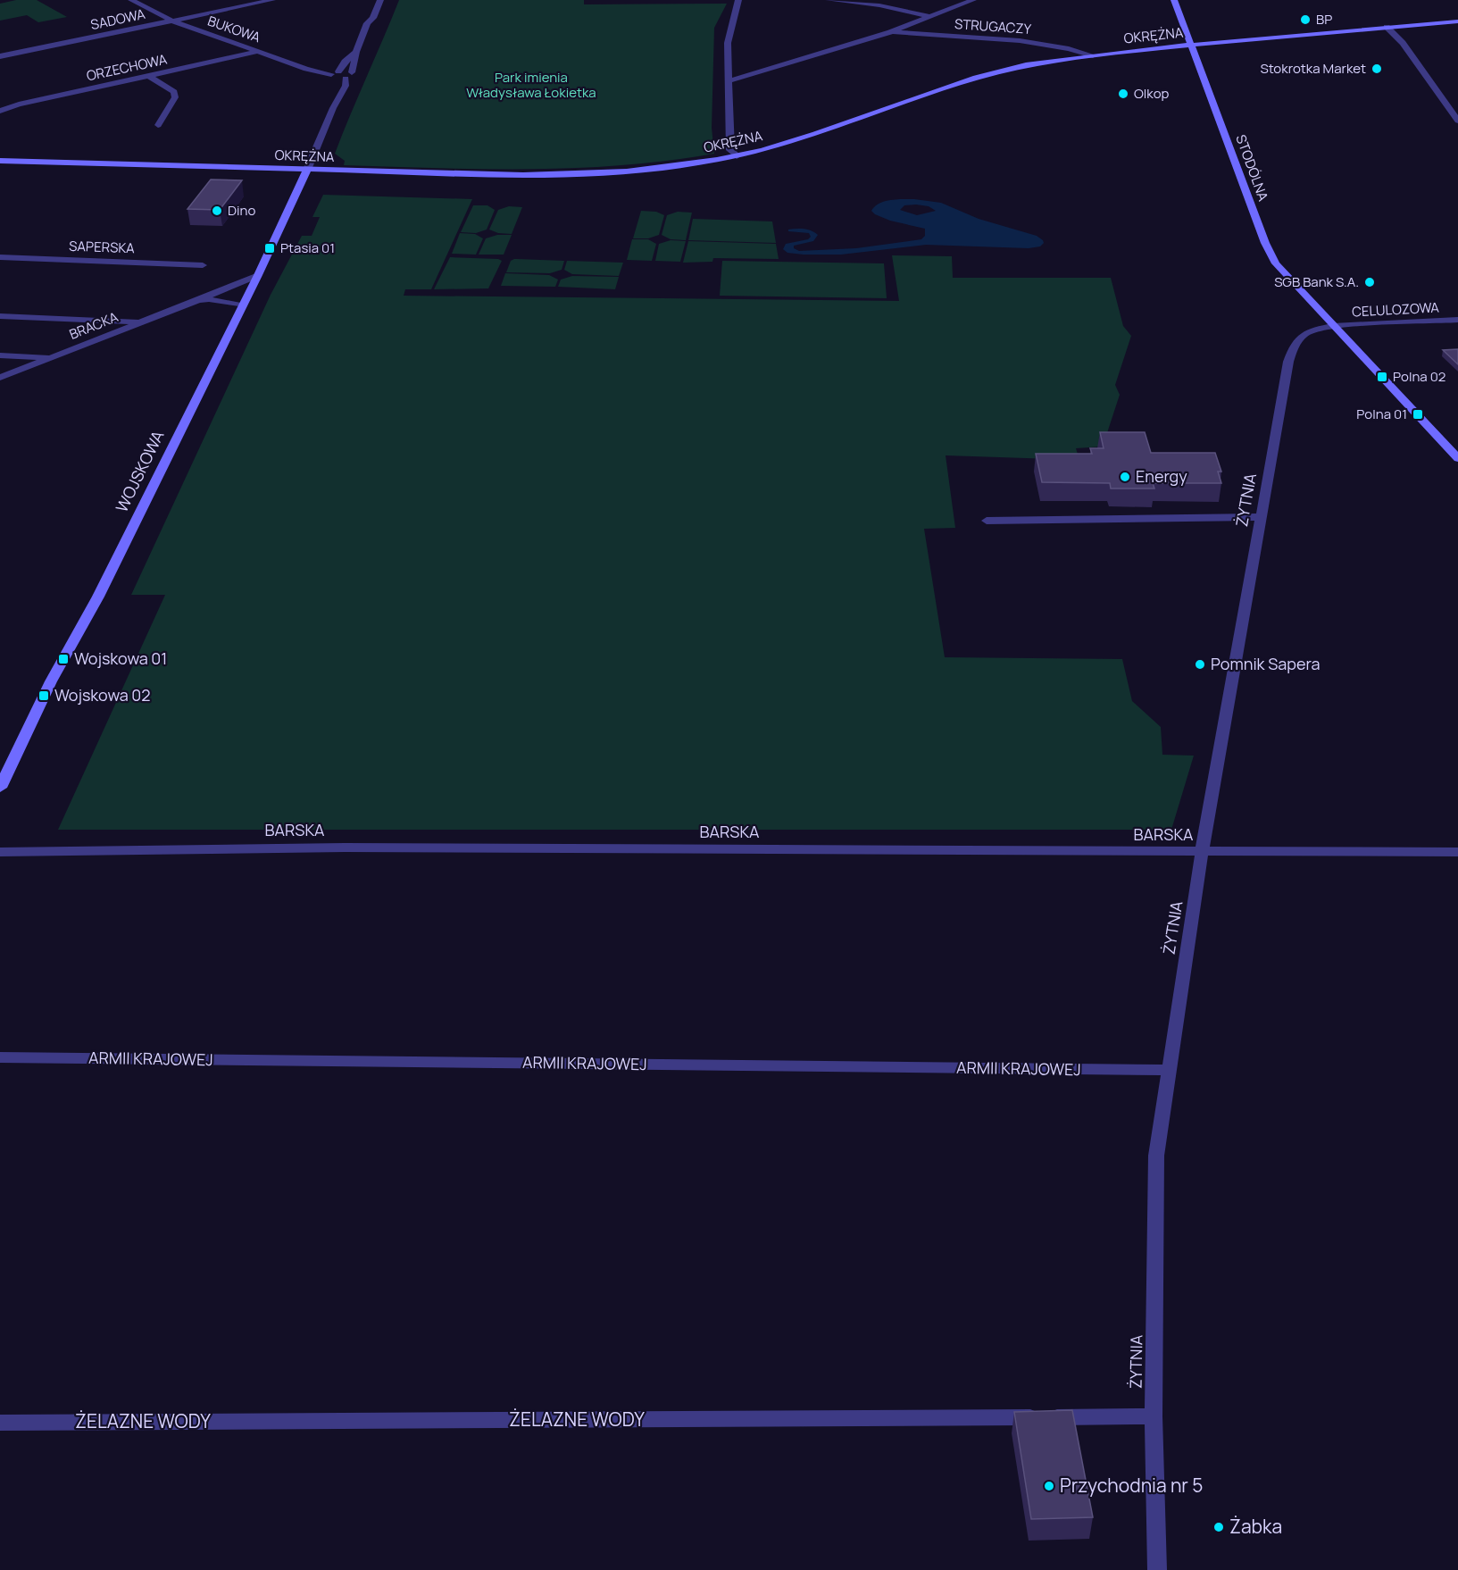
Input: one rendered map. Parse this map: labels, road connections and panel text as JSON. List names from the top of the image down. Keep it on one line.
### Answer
{"streets":{"street":["SADOWA","STRUGACZY","BUKOWA","OKRĘŻNA","ORZECHOWA","STODÓLNA","SAPERSKA","CELULOZOWA","BRACKA","WOJSKOWA","ŻYTNIA","BARSKA","ARMII KRAJOWEJ","ŻELAZNE WODY"]},"crossings":[["SADOWA","BUKOWA"],["STRUGACZY","OKRĘŻNA"],["BUKOWA","ORZECHOWA"],["OKRĘŻNA","STODÓLNA"],["OKRĘŻNA","WOJSKOWA"],["STODÓLNA","CELULOZOWA"],["STODÓLNA","ŻYTNIA"],["CELULOZOWA","ŻYTNIA"],["BRACKA","WOJSKOWA"],["ŻYTNIA","BARSKA"],["ŻYTNIA","ARMII KRAJOWEJ"],["ŻYTNIA","ŻELAZNE WODY"]],"parks":["Park imienia Władysława Łokietka"],"places":{"other":["BP","Stokrotka Market","Olkop","Dino","SGB Bank S.A.","Energy","Pomnik Sapera","Przychodnia nr 5","Żabka"],"transit":["Ptasia 01","Polna 02","Polna 01","Wojskowa 01","Wojskowa 02"]}}
